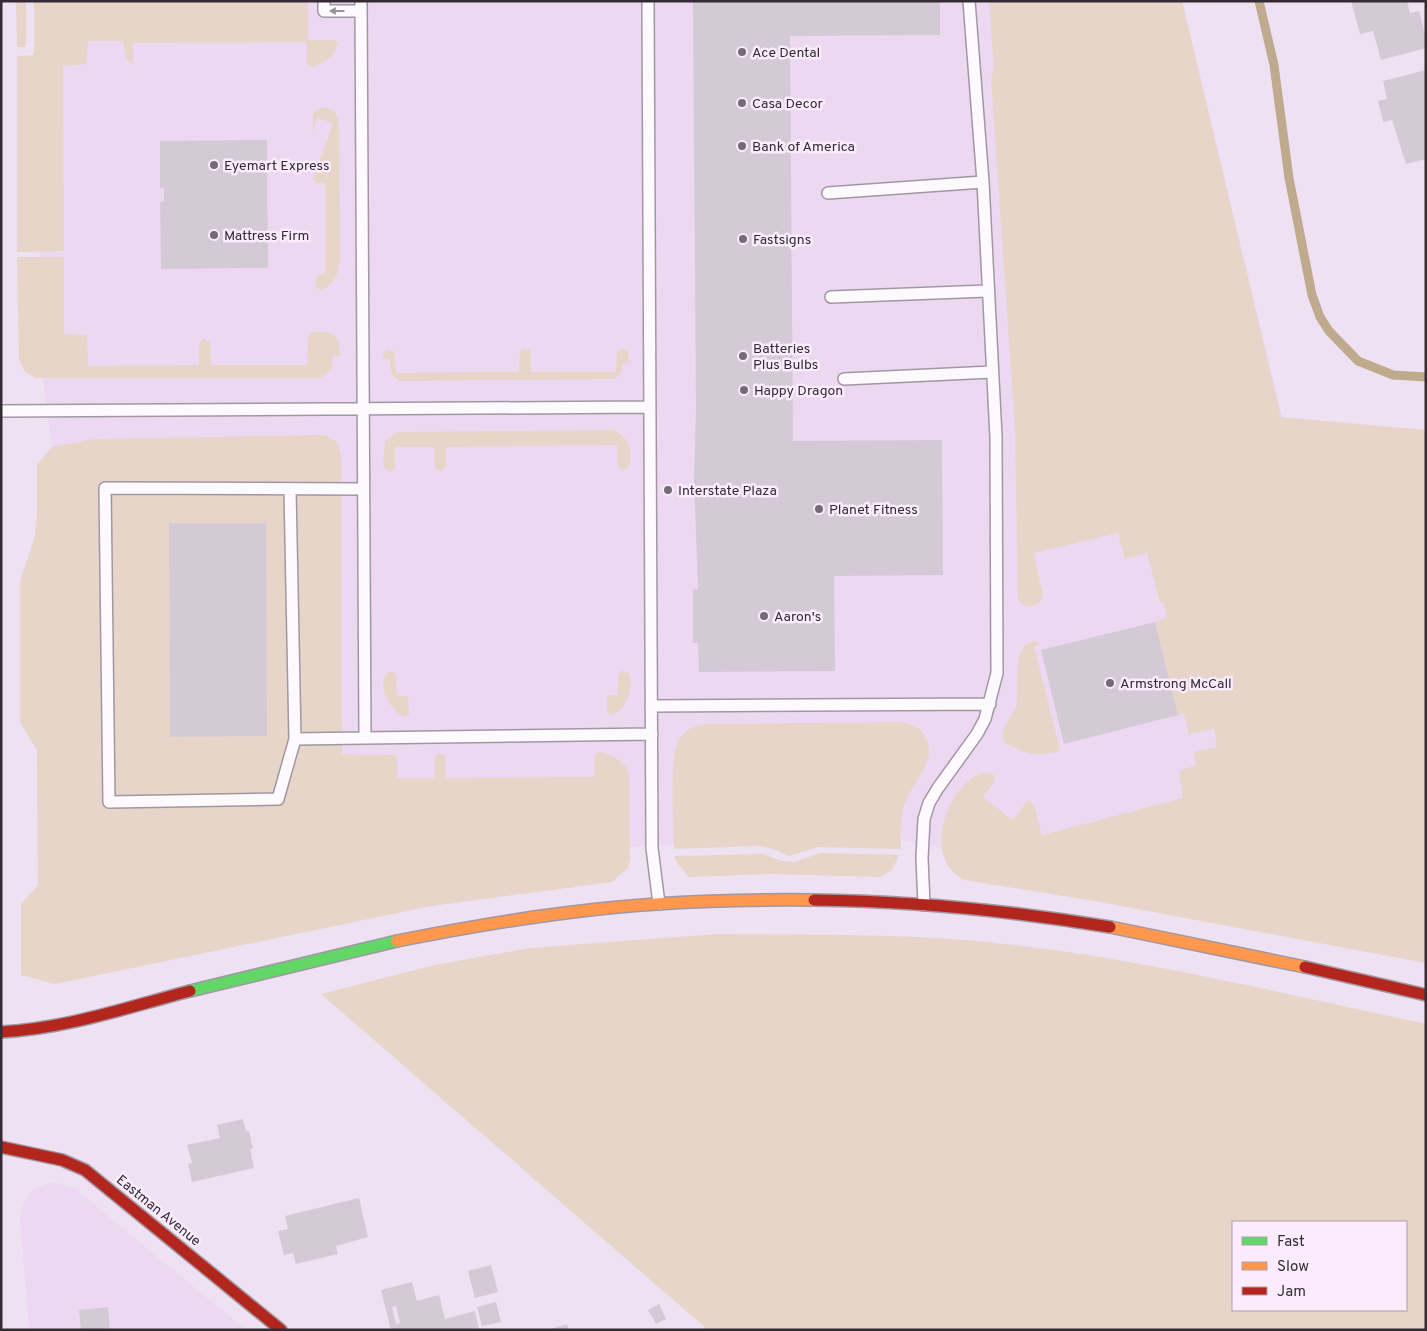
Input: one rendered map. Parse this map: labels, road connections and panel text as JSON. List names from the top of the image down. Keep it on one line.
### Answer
{"streets":{"main road":["Eastman Avenue"]},"places":["Ace Dental","Casa Decor","Bank of America","Eyemart Express","Mattress Firm","Fastsigns","Batteries Plus Bulbs","Happy Dragon","Interstate Plaza","Planet Fitness","Aaron's","Armstrong McCall"],"legend":["Fast","Slow","Jam"]}
